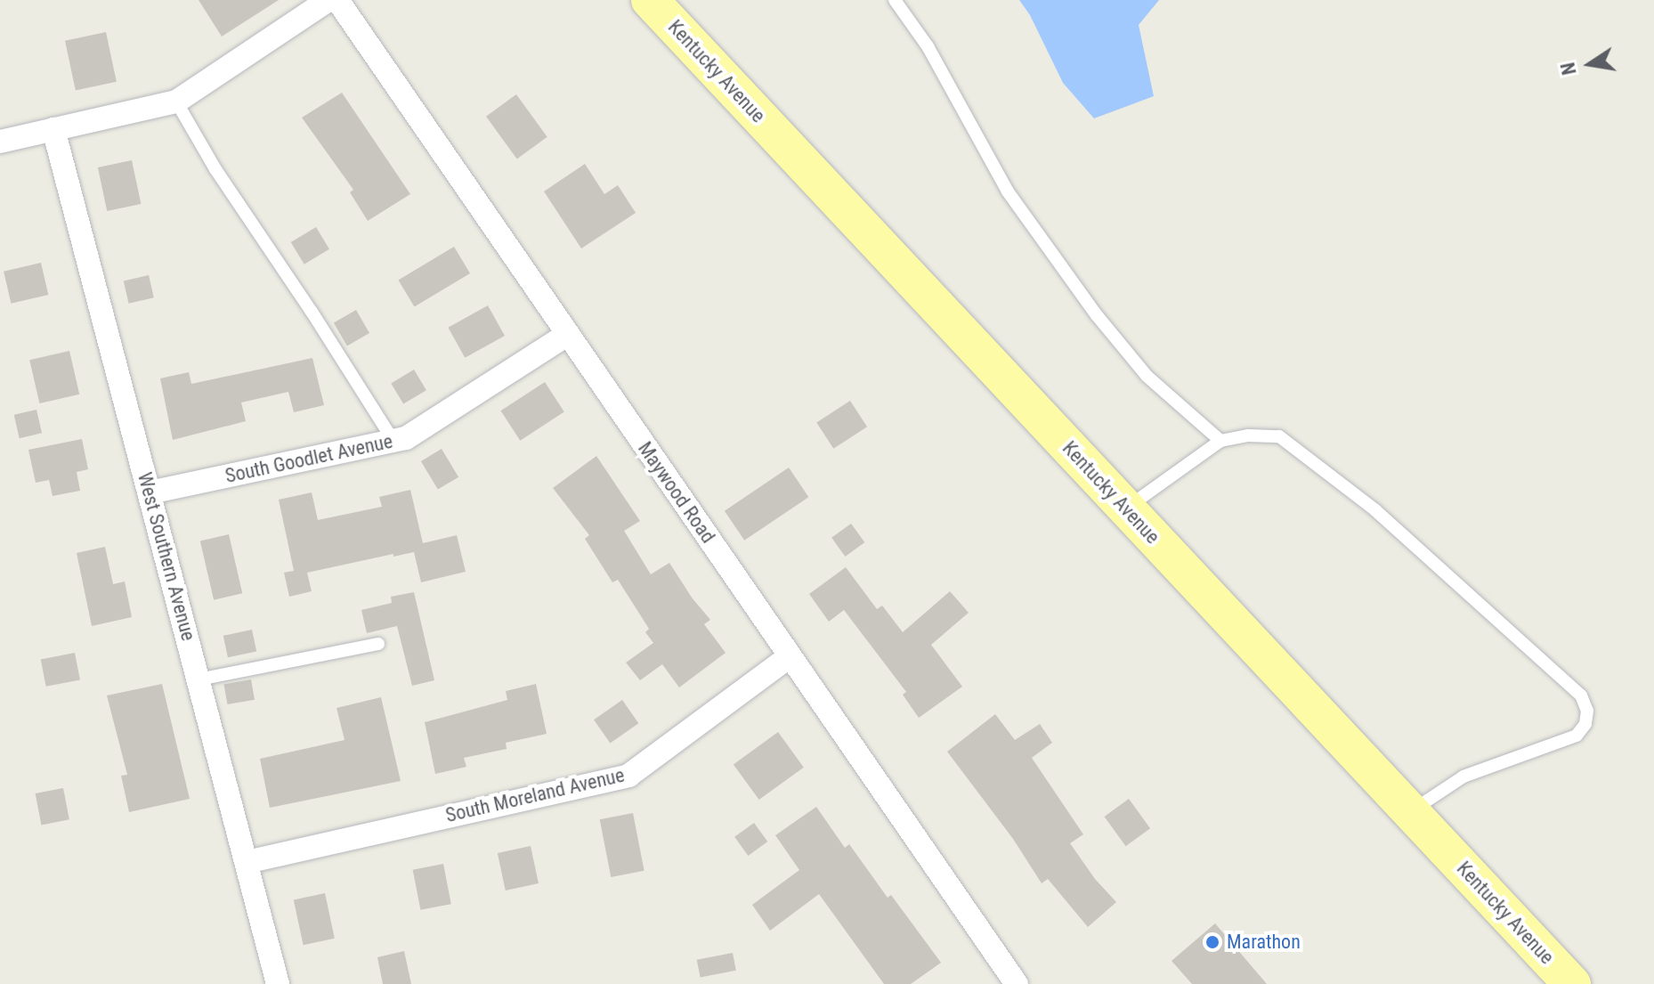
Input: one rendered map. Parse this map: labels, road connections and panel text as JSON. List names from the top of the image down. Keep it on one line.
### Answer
{"streets":{"main road":["Kentucky Avenue"],"street":["South Goodlet Avenue","Maywood Road","West Southern Avenue","South Moreland Avenue"]},"crossings":[["South Goodlet Avenue","Maywood Road"],["South Goodlet Avenue","West Southern Avenue"],["Maywood Road","South Moreland Avenue"],["West Southern Avenue","South Moreland Avenue"]],"places":["Marathon"],"north":"left"}
